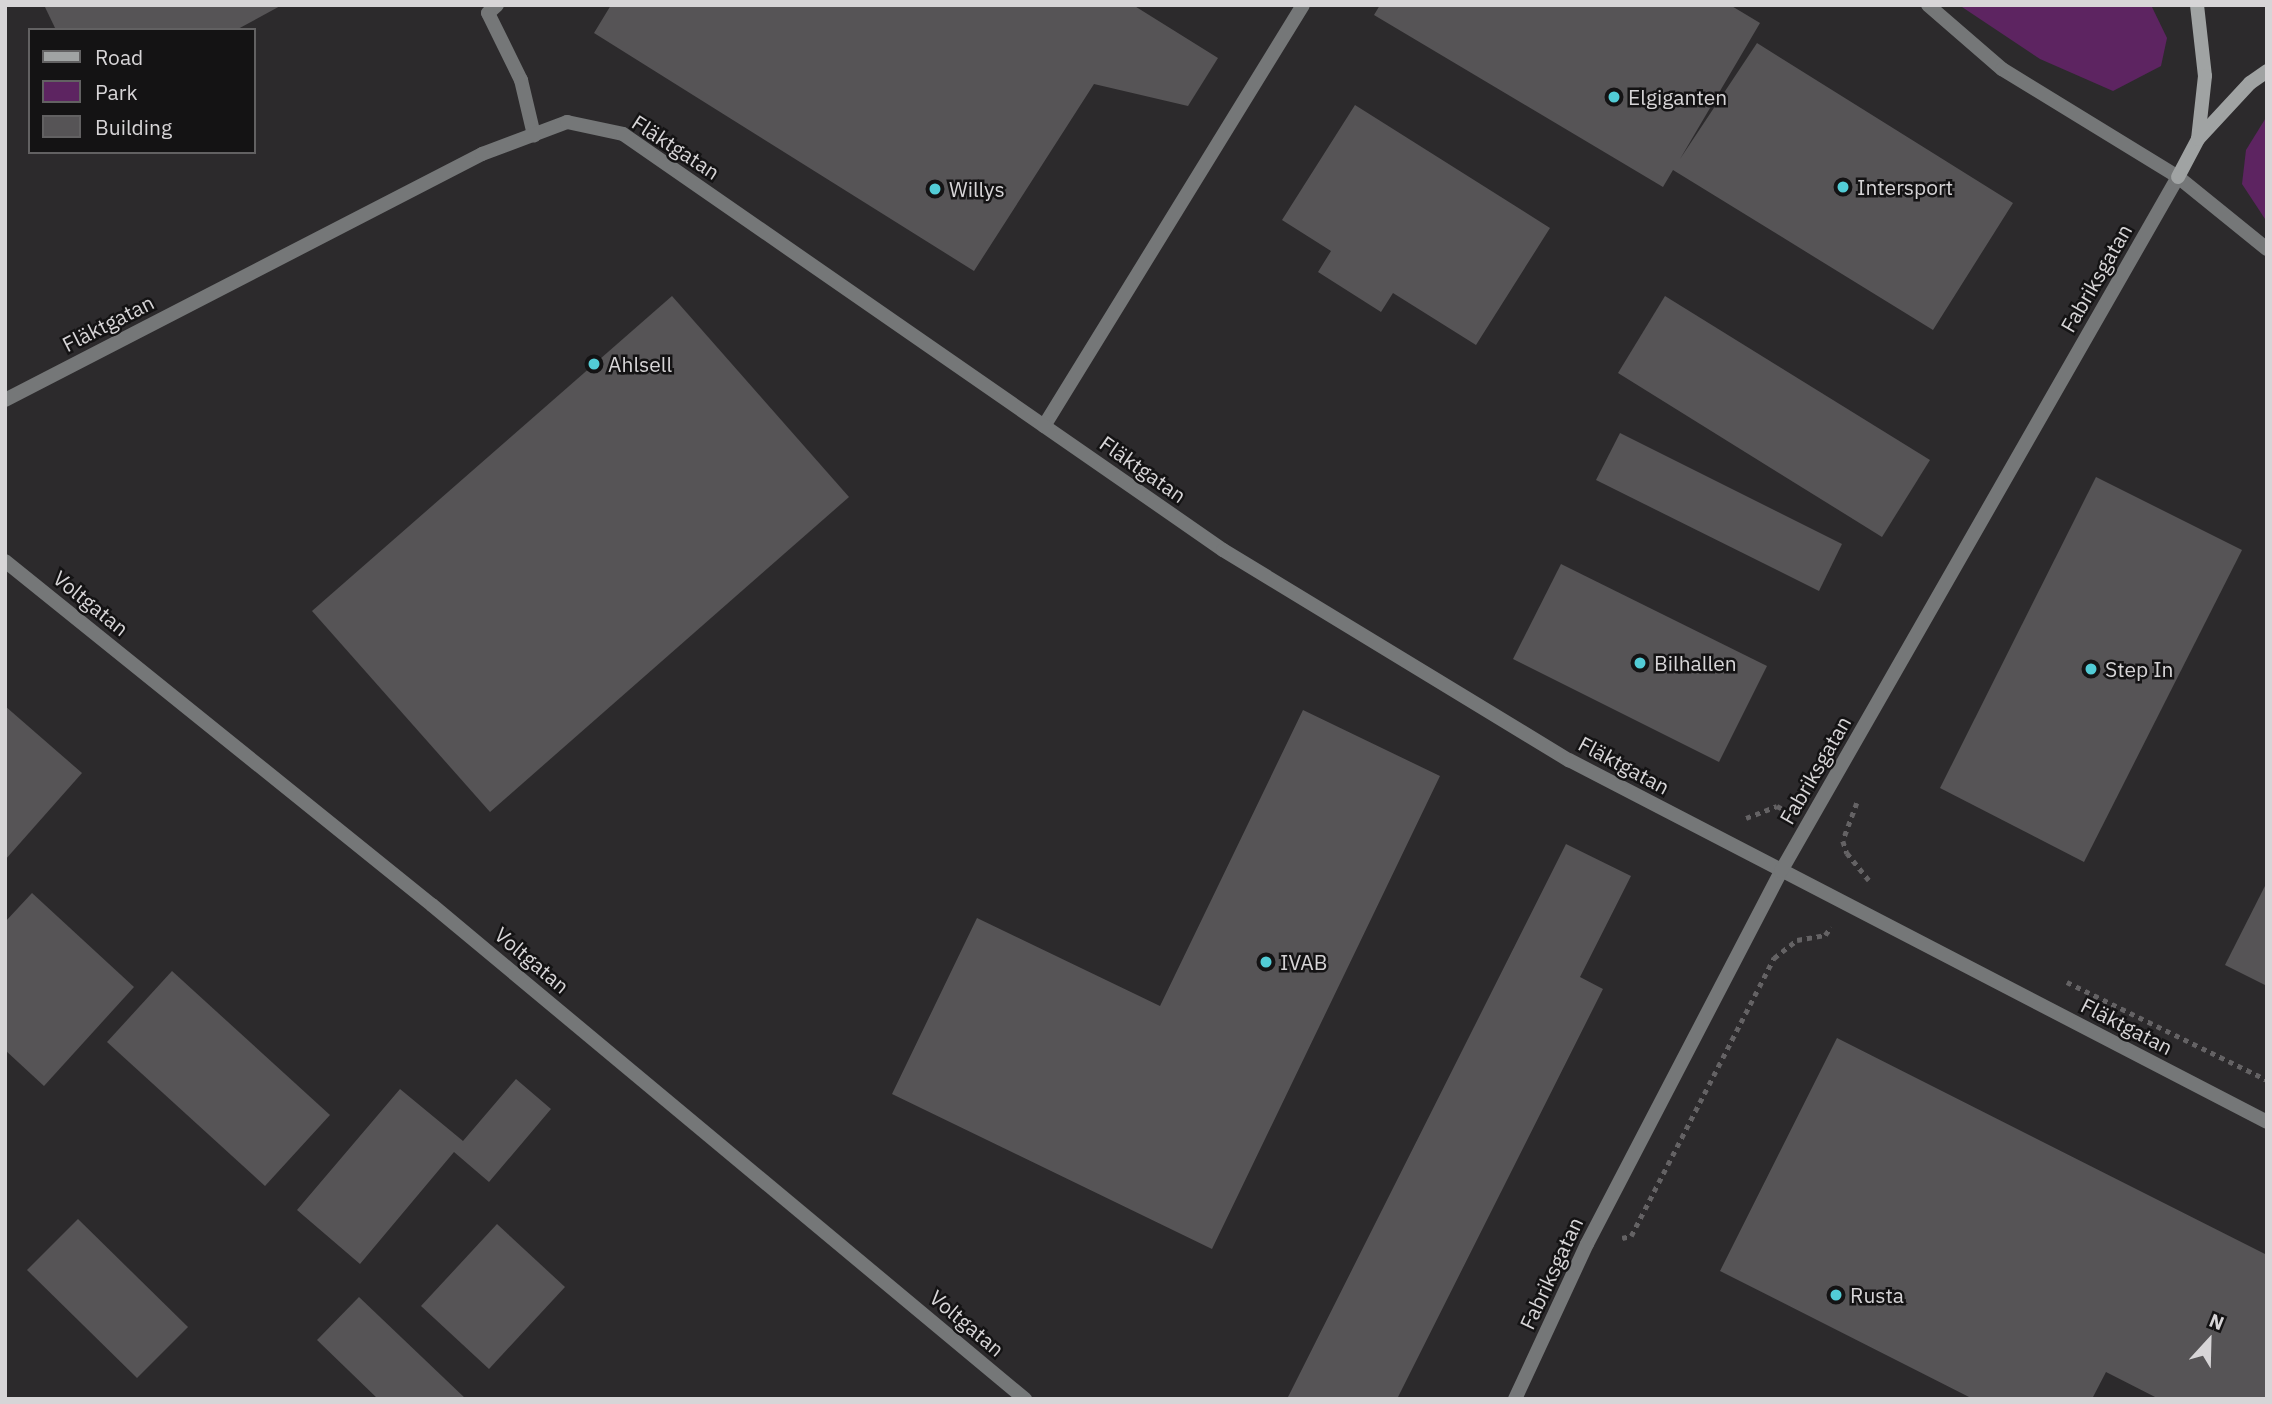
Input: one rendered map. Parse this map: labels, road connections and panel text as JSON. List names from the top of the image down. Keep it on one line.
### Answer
{"streets":{"street":["Fläktgatan","Fabriksgatan","Voltgatan"]},"crossings":[["Fläktgatan","Fabriksgatan"]],"places":["Elgiganten","Intersport","Willys","Ahlsell","Bilhallen","Step In","IVAB","Rusta"],"legend":["Road","Park","Building"],"north":"top"}
